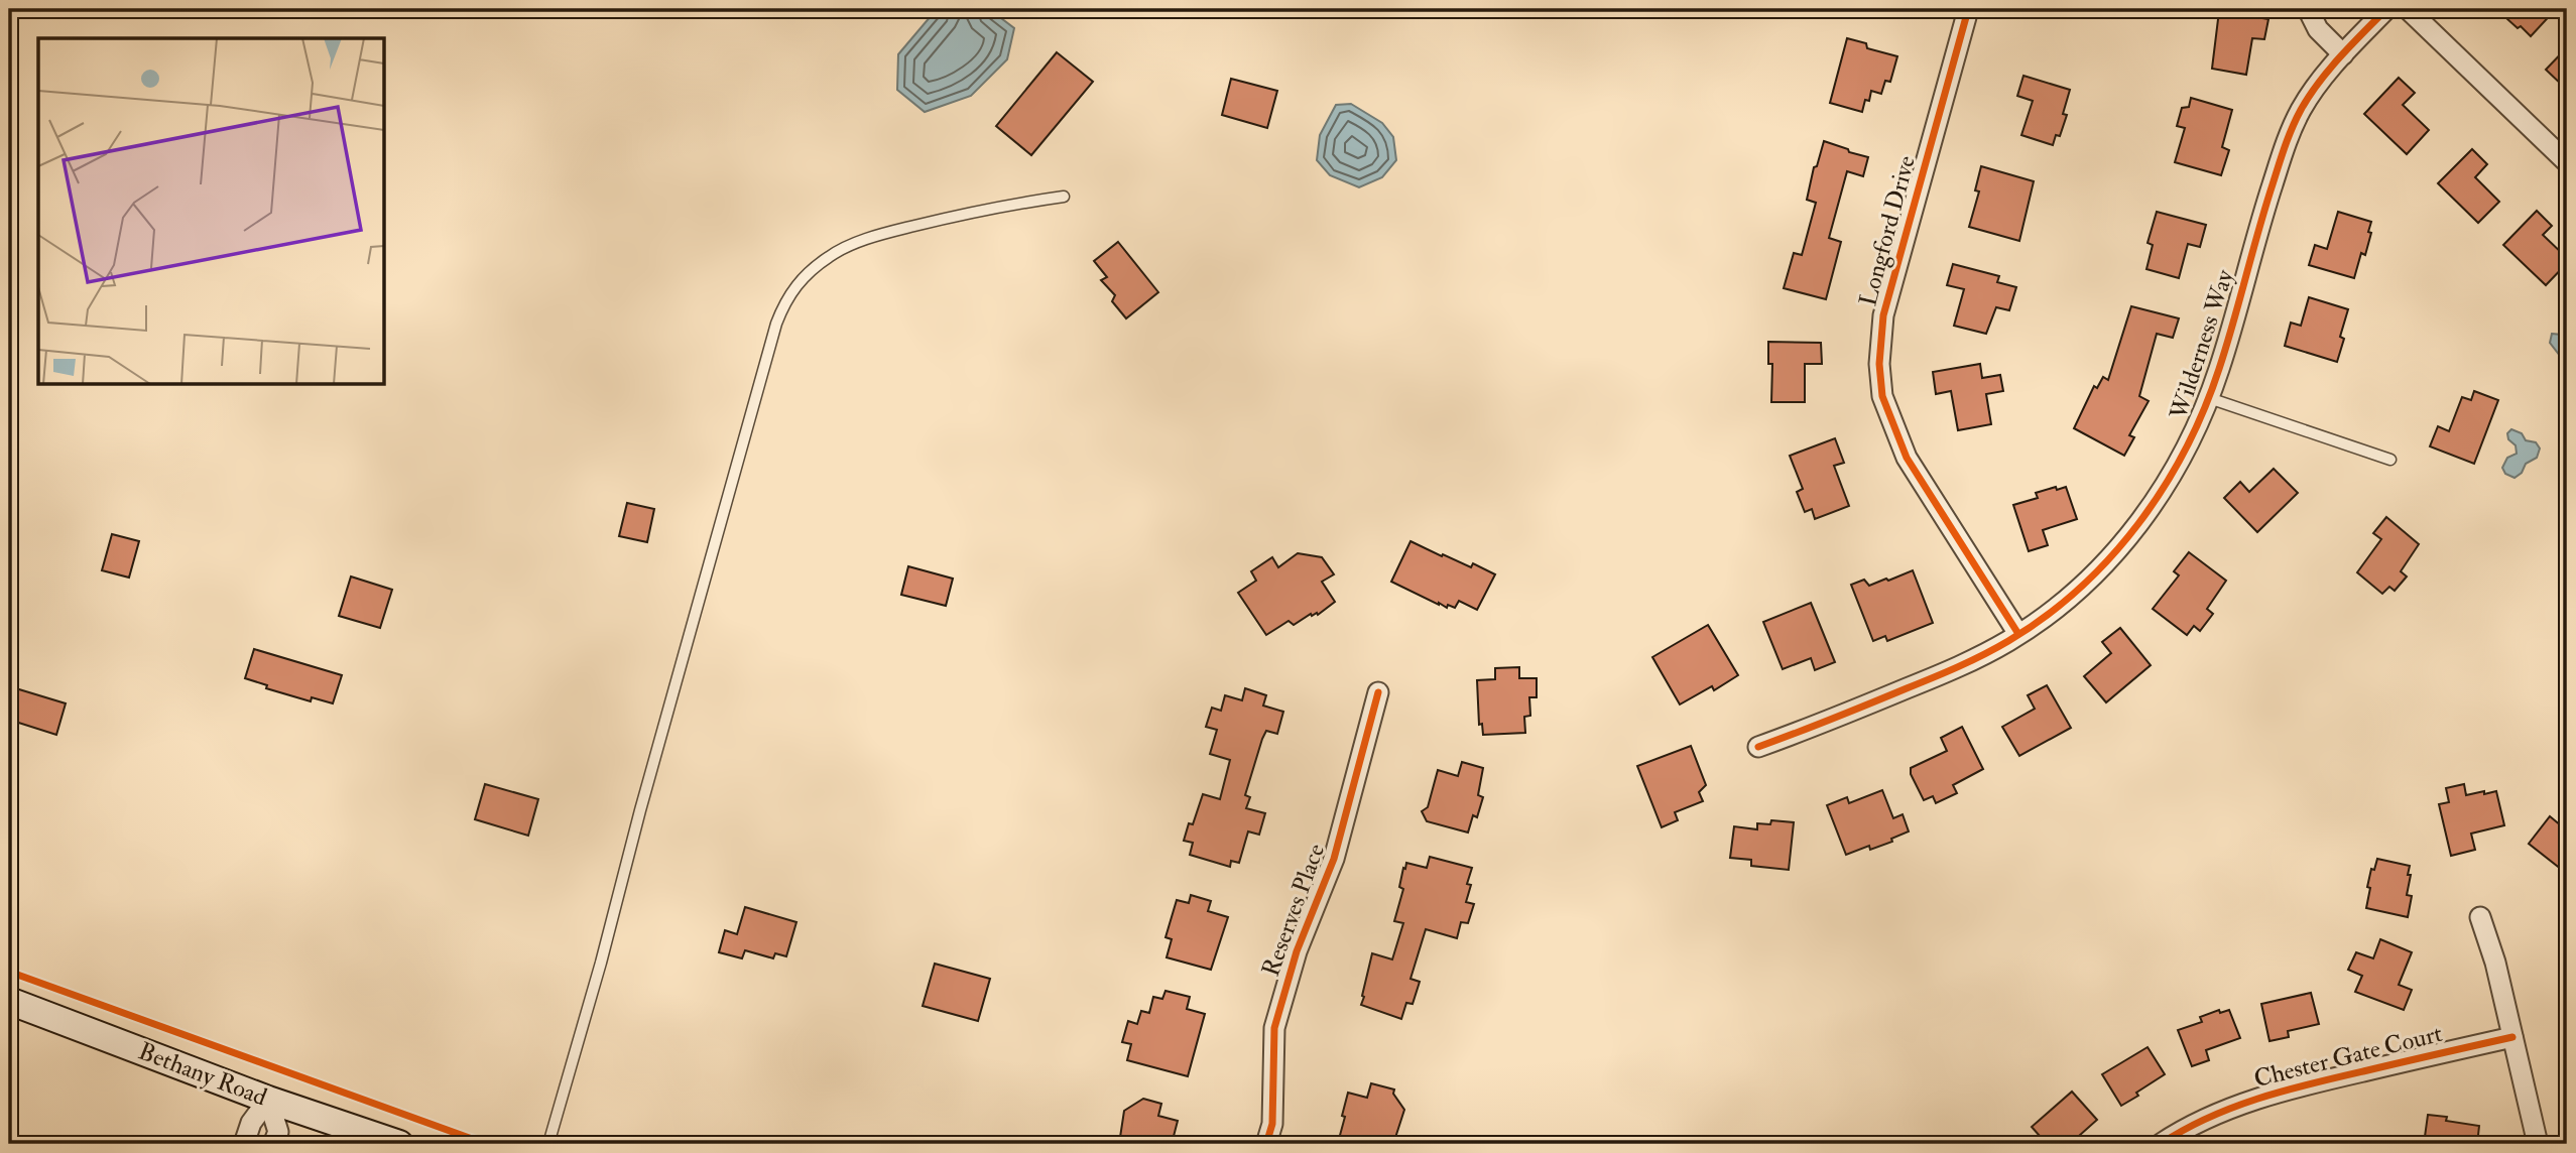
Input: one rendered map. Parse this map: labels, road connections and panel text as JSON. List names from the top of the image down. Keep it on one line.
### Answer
{"streets":{"main road":["Bethany Road"],"street":["Longford Drive","Wilderness Way","Reserves Place","Chester Gate Court"]},"crossings":[["Longford Drive","Wilderness Way"]]}
